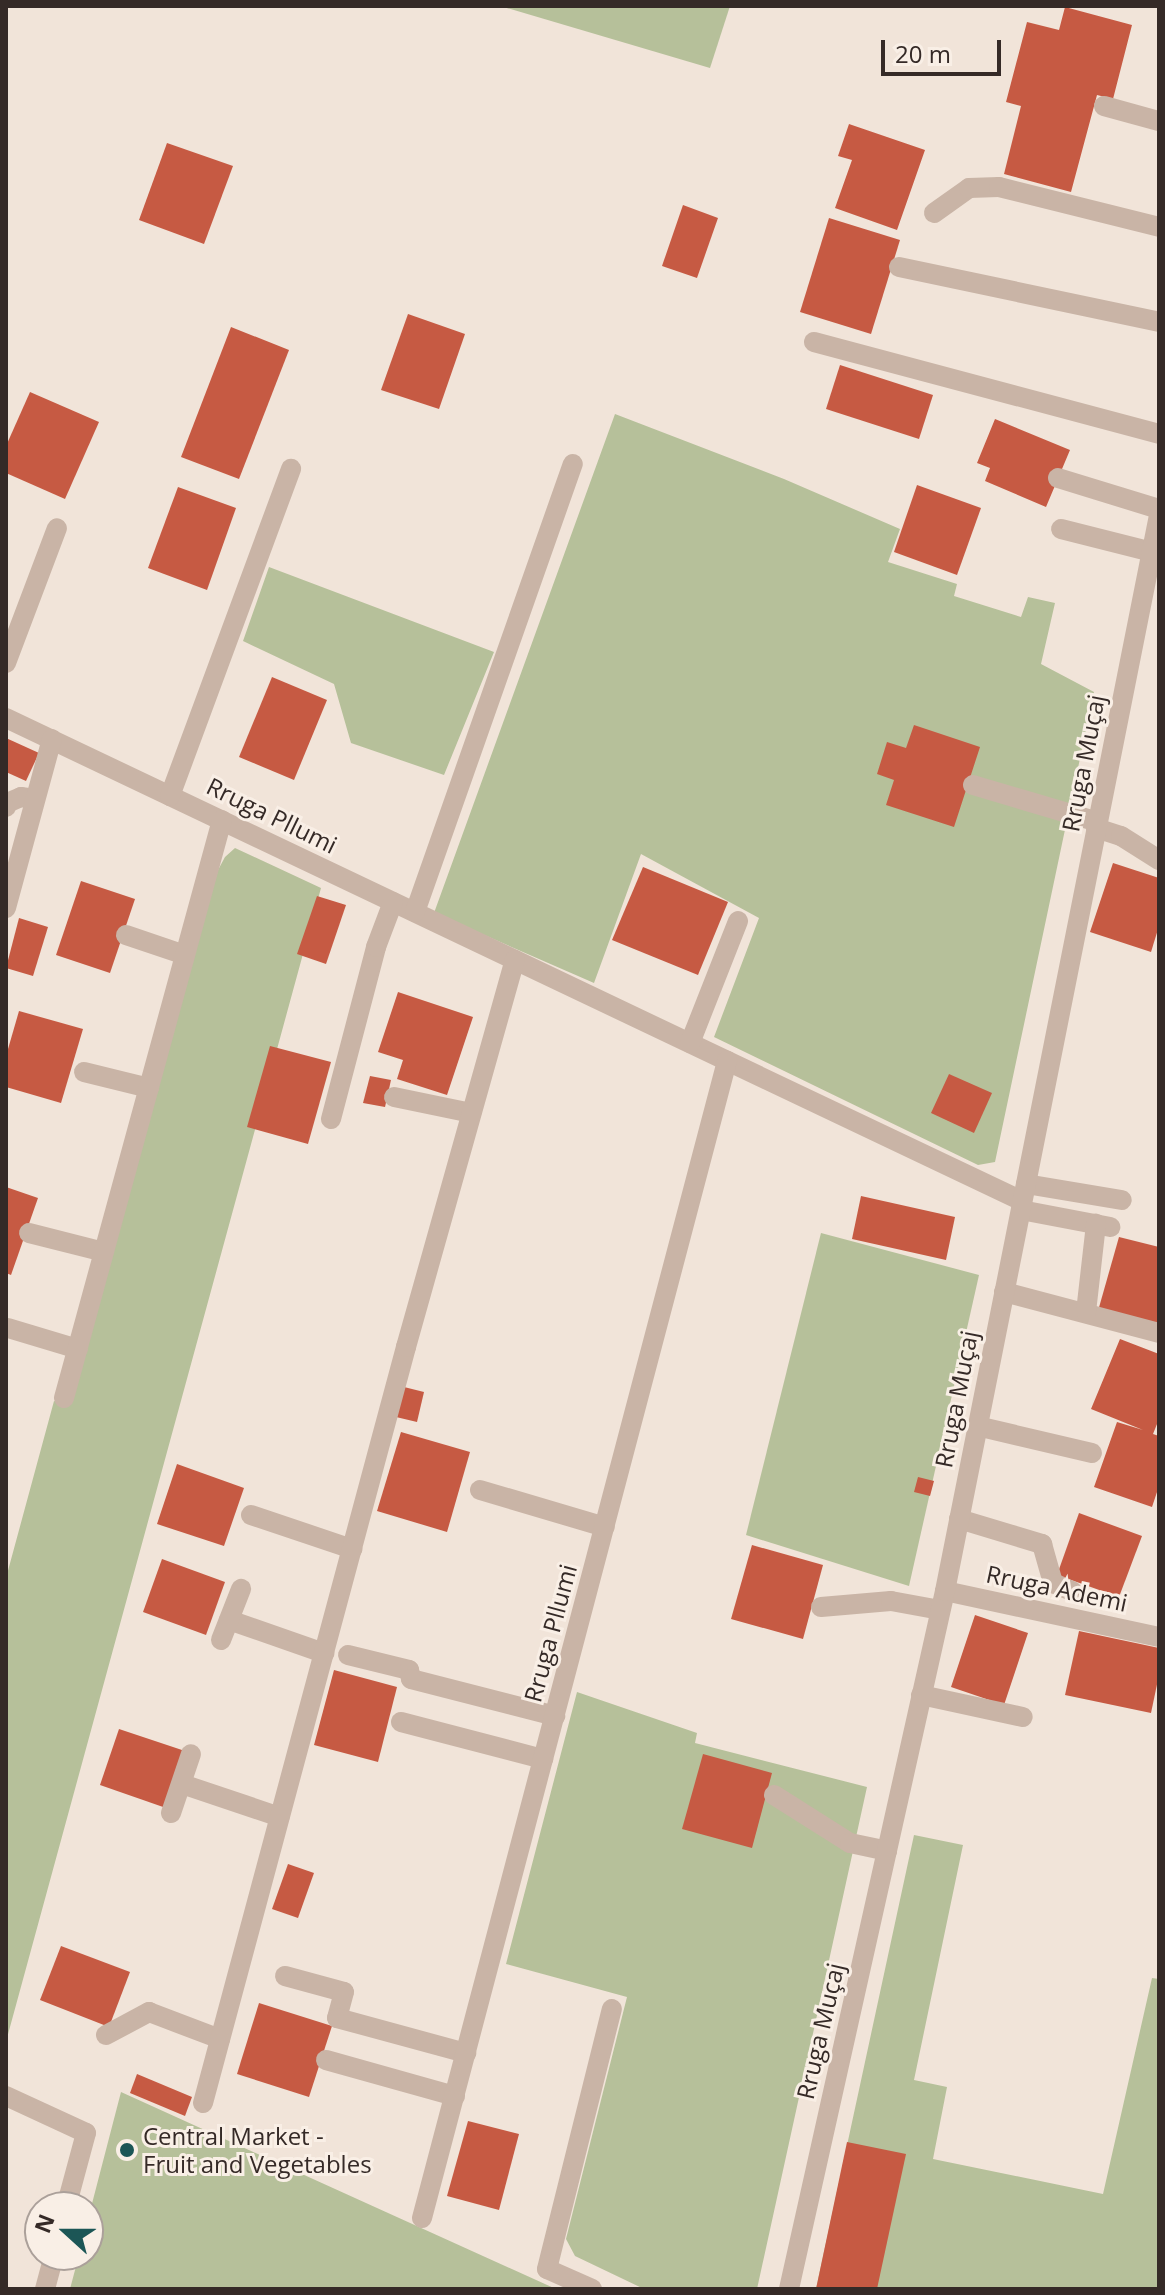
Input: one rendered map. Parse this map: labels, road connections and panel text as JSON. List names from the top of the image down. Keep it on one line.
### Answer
{"streets":{"street":["Rruga Muçaj","Rruga Pllumi","Rruga Ademi"]},"crossings":[["Rruga Muçaj","Rruga Pllumi"],["Rruga Muçaj","Rruga Ademi"]],"places":["Central Market - Fruit and Vegetables"],"scale_bar":"20 m","north":"left"}
